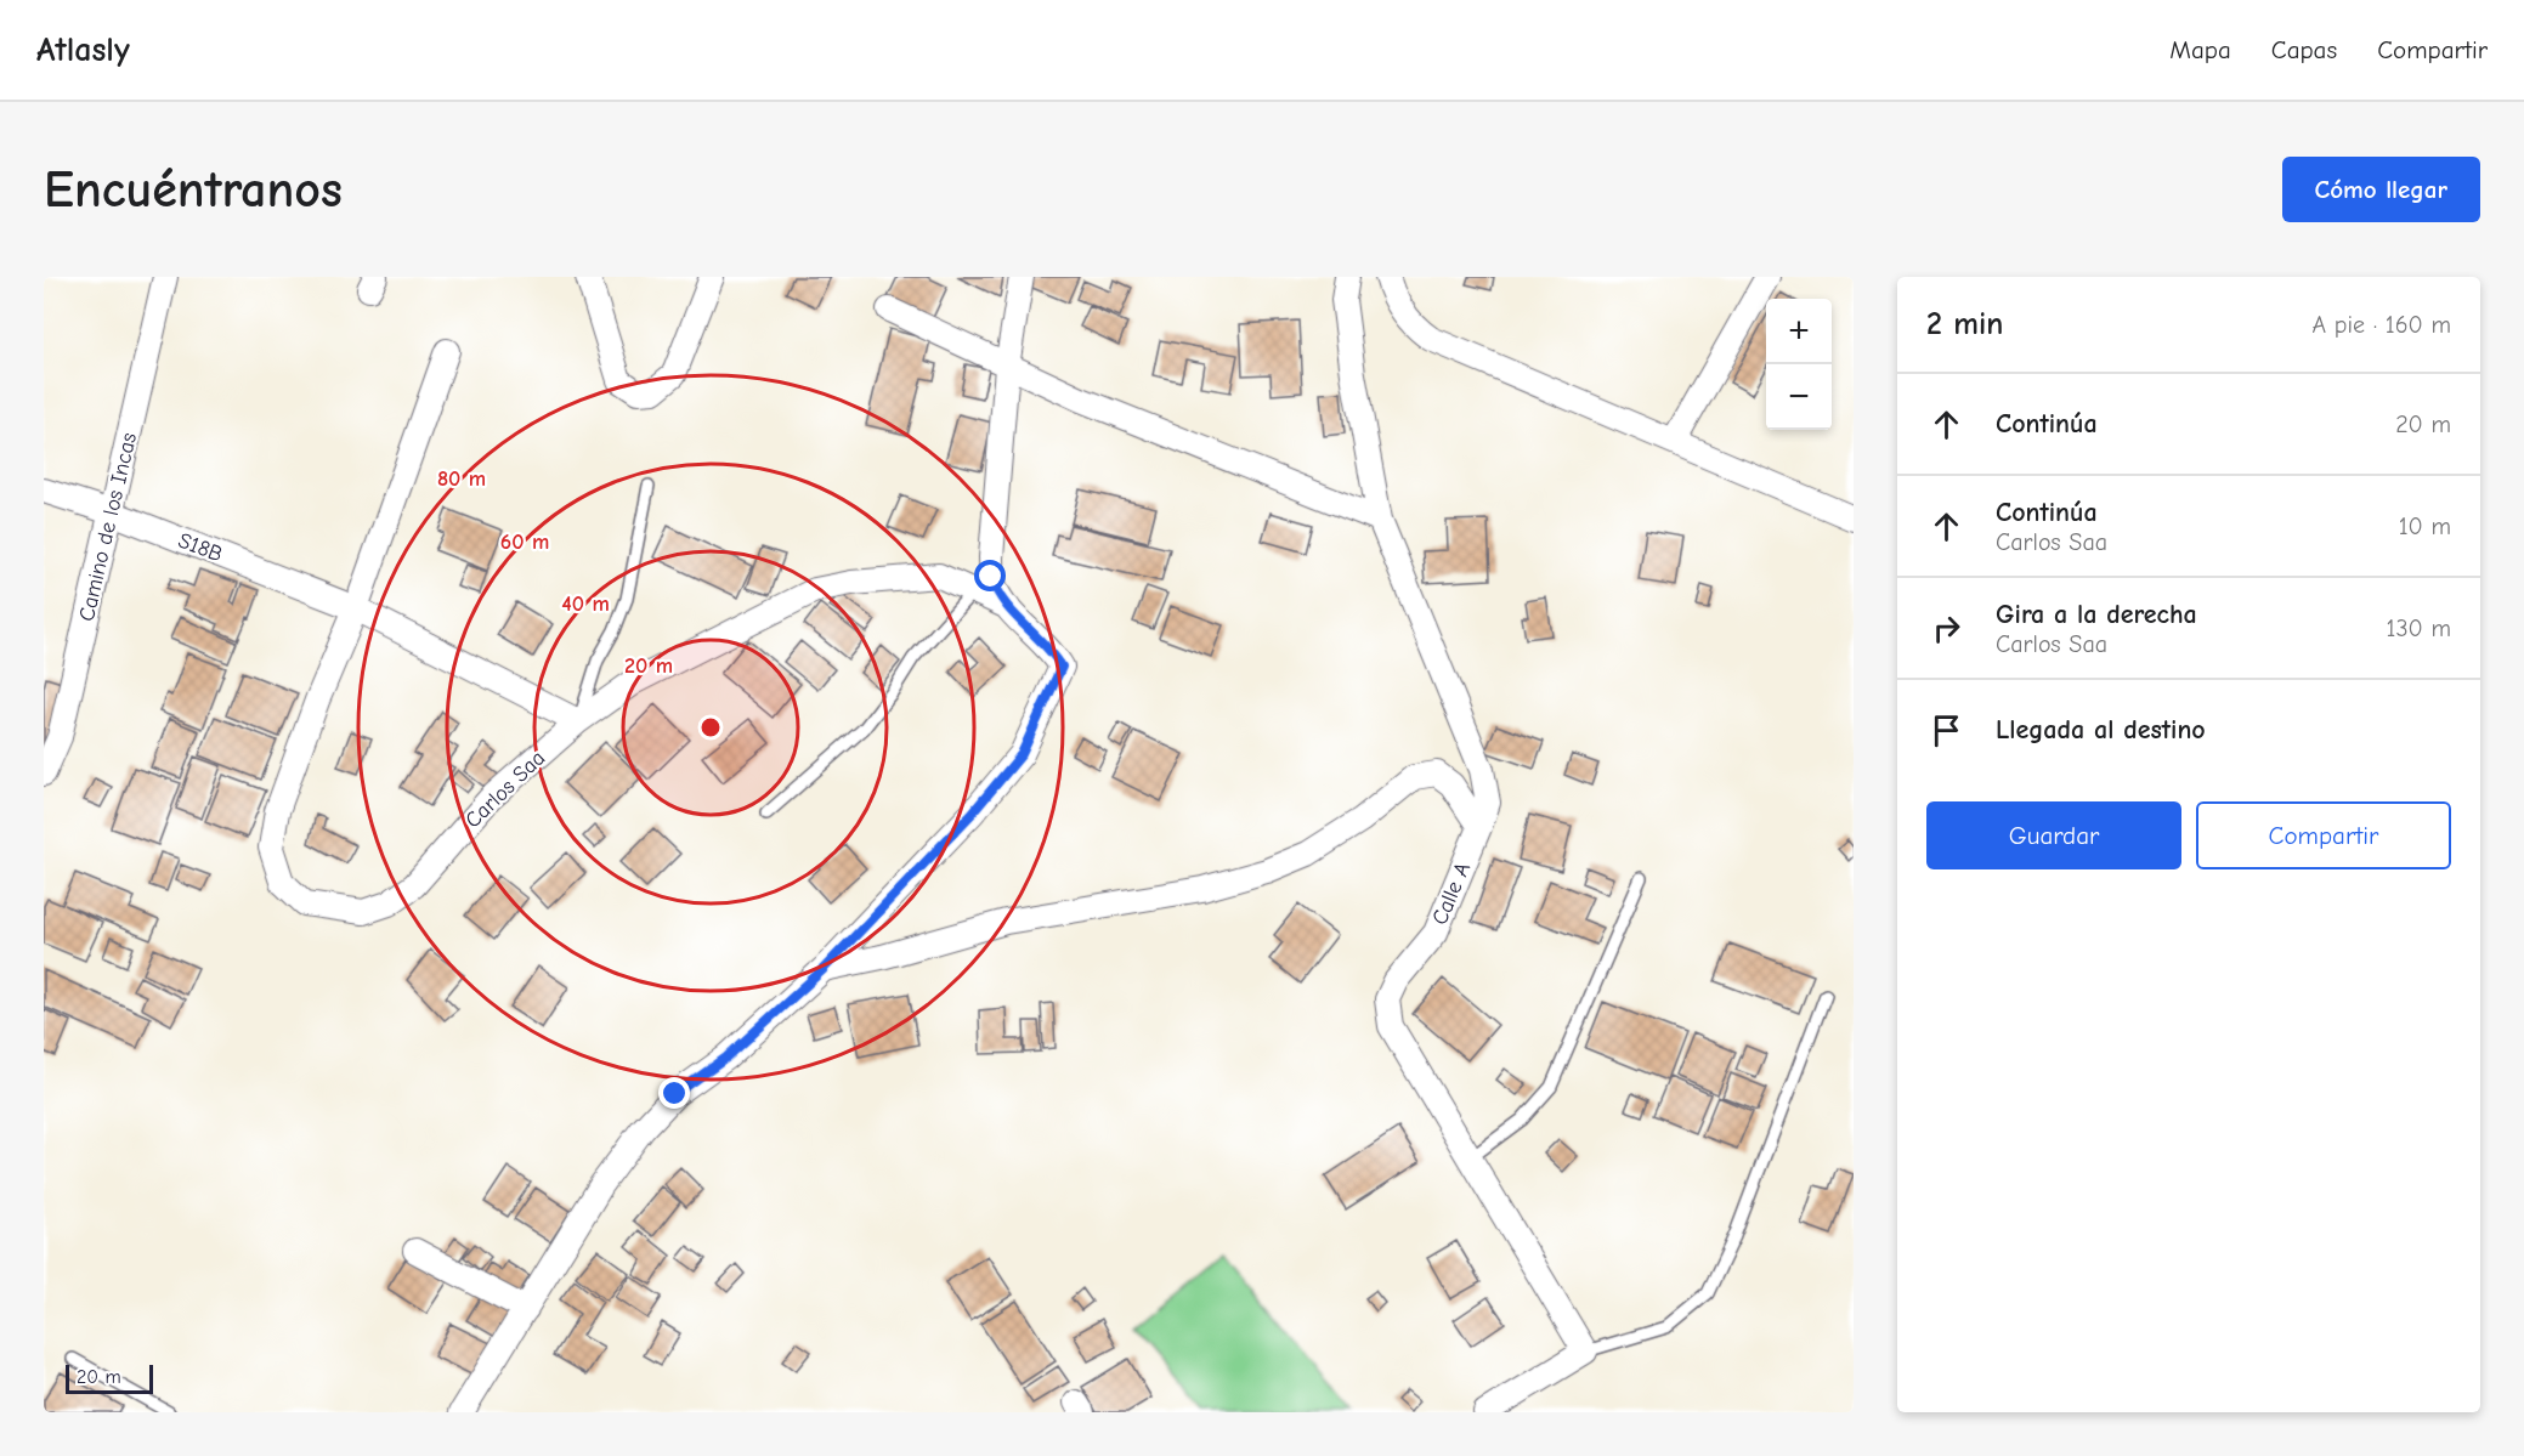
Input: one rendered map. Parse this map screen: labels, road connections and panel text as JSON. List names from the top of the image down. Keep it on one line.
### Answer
{"streets":{"street":["Camino de los Incas","S18B","Carlos Saa","Calle A"]},"crossings":[["Camino de los Incas","S18B"],["S18B","Carlos Saa"]],"scale_bar":"20 m","page":{"header":"Atlasly","nav":["Mapa","Capas","Compartir"],"buttons":["Cómo llegar",["Guardar","Compartir"]],"title":"Encuéntranos","heading":["2 min","A pie · 160 m"],"map_buttons":["+","−"],"list":[["Continúa","20 m"],["Continúa","Carlos Saa","10 m"],["Gira a la derecha","Carlos Saa","130 m"],"Llegada al destino"],"scale":"20 m"},"rings":["80 m","60 m","40 m","20 m"]}
